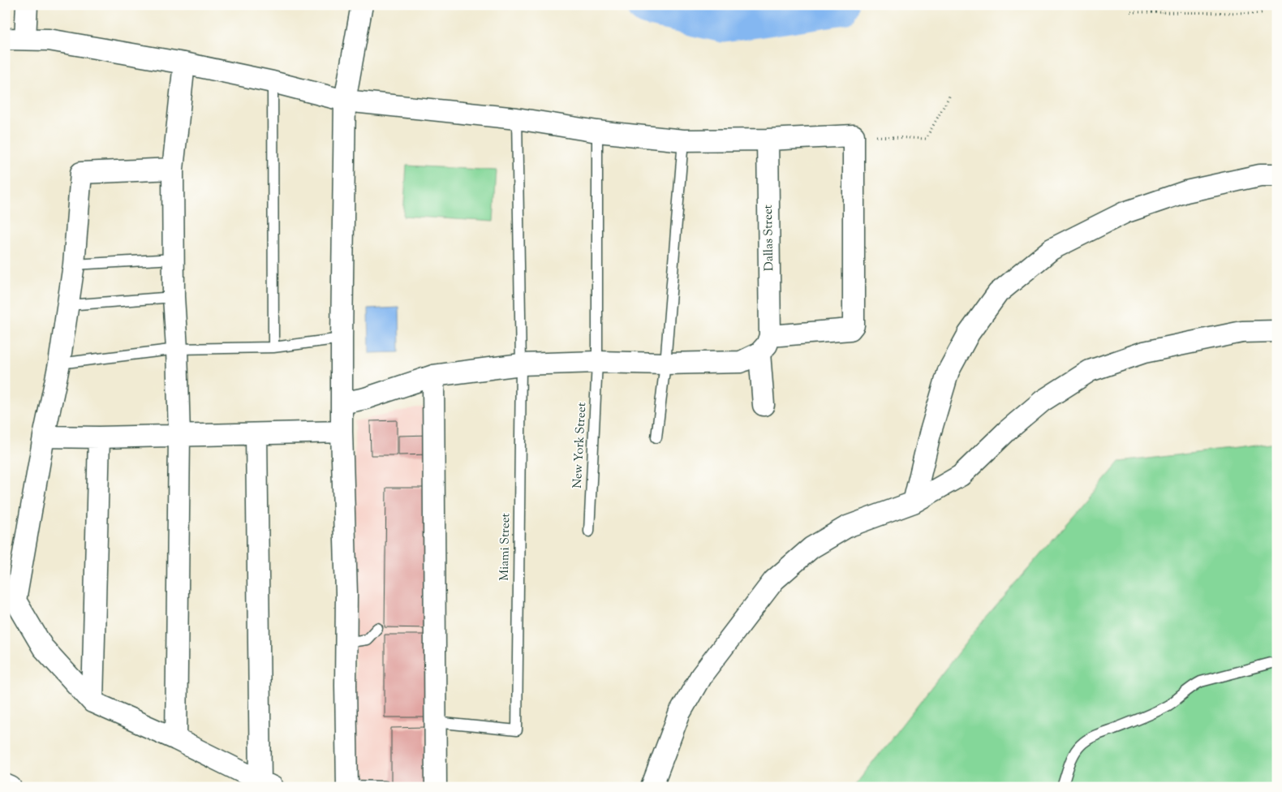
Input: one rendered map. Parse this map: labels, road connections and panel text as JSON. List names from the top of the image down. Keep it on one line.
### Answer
{"streets":{"street":["Dallas Street"],"lane":["New York Street","Miami Street"]}}
